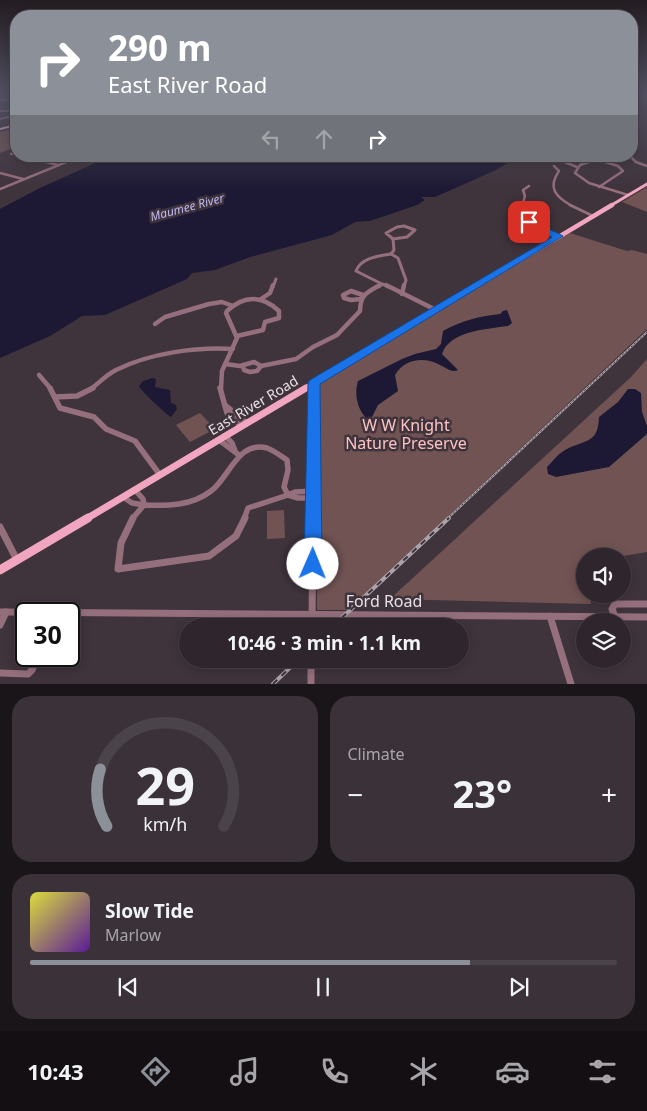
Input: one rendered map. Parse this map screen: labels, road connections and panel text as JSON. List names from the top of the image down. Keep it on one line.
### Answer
{"streets":{"main road":["East River Road"],"street":["Ford Road"]},"water":["Maumee River"],"parks":["W W Knight Nature Preserve"],"page":{"turn":["290 m","East River Road"],"limit":"30","trip":"10:46 · 3 min · 1.1 km","tile":"Climate","heat":["−","23°","+"],"song":["Slow Tide","Marlow"],"tabs":"10:43","gauge":["29","km/h"]}}
